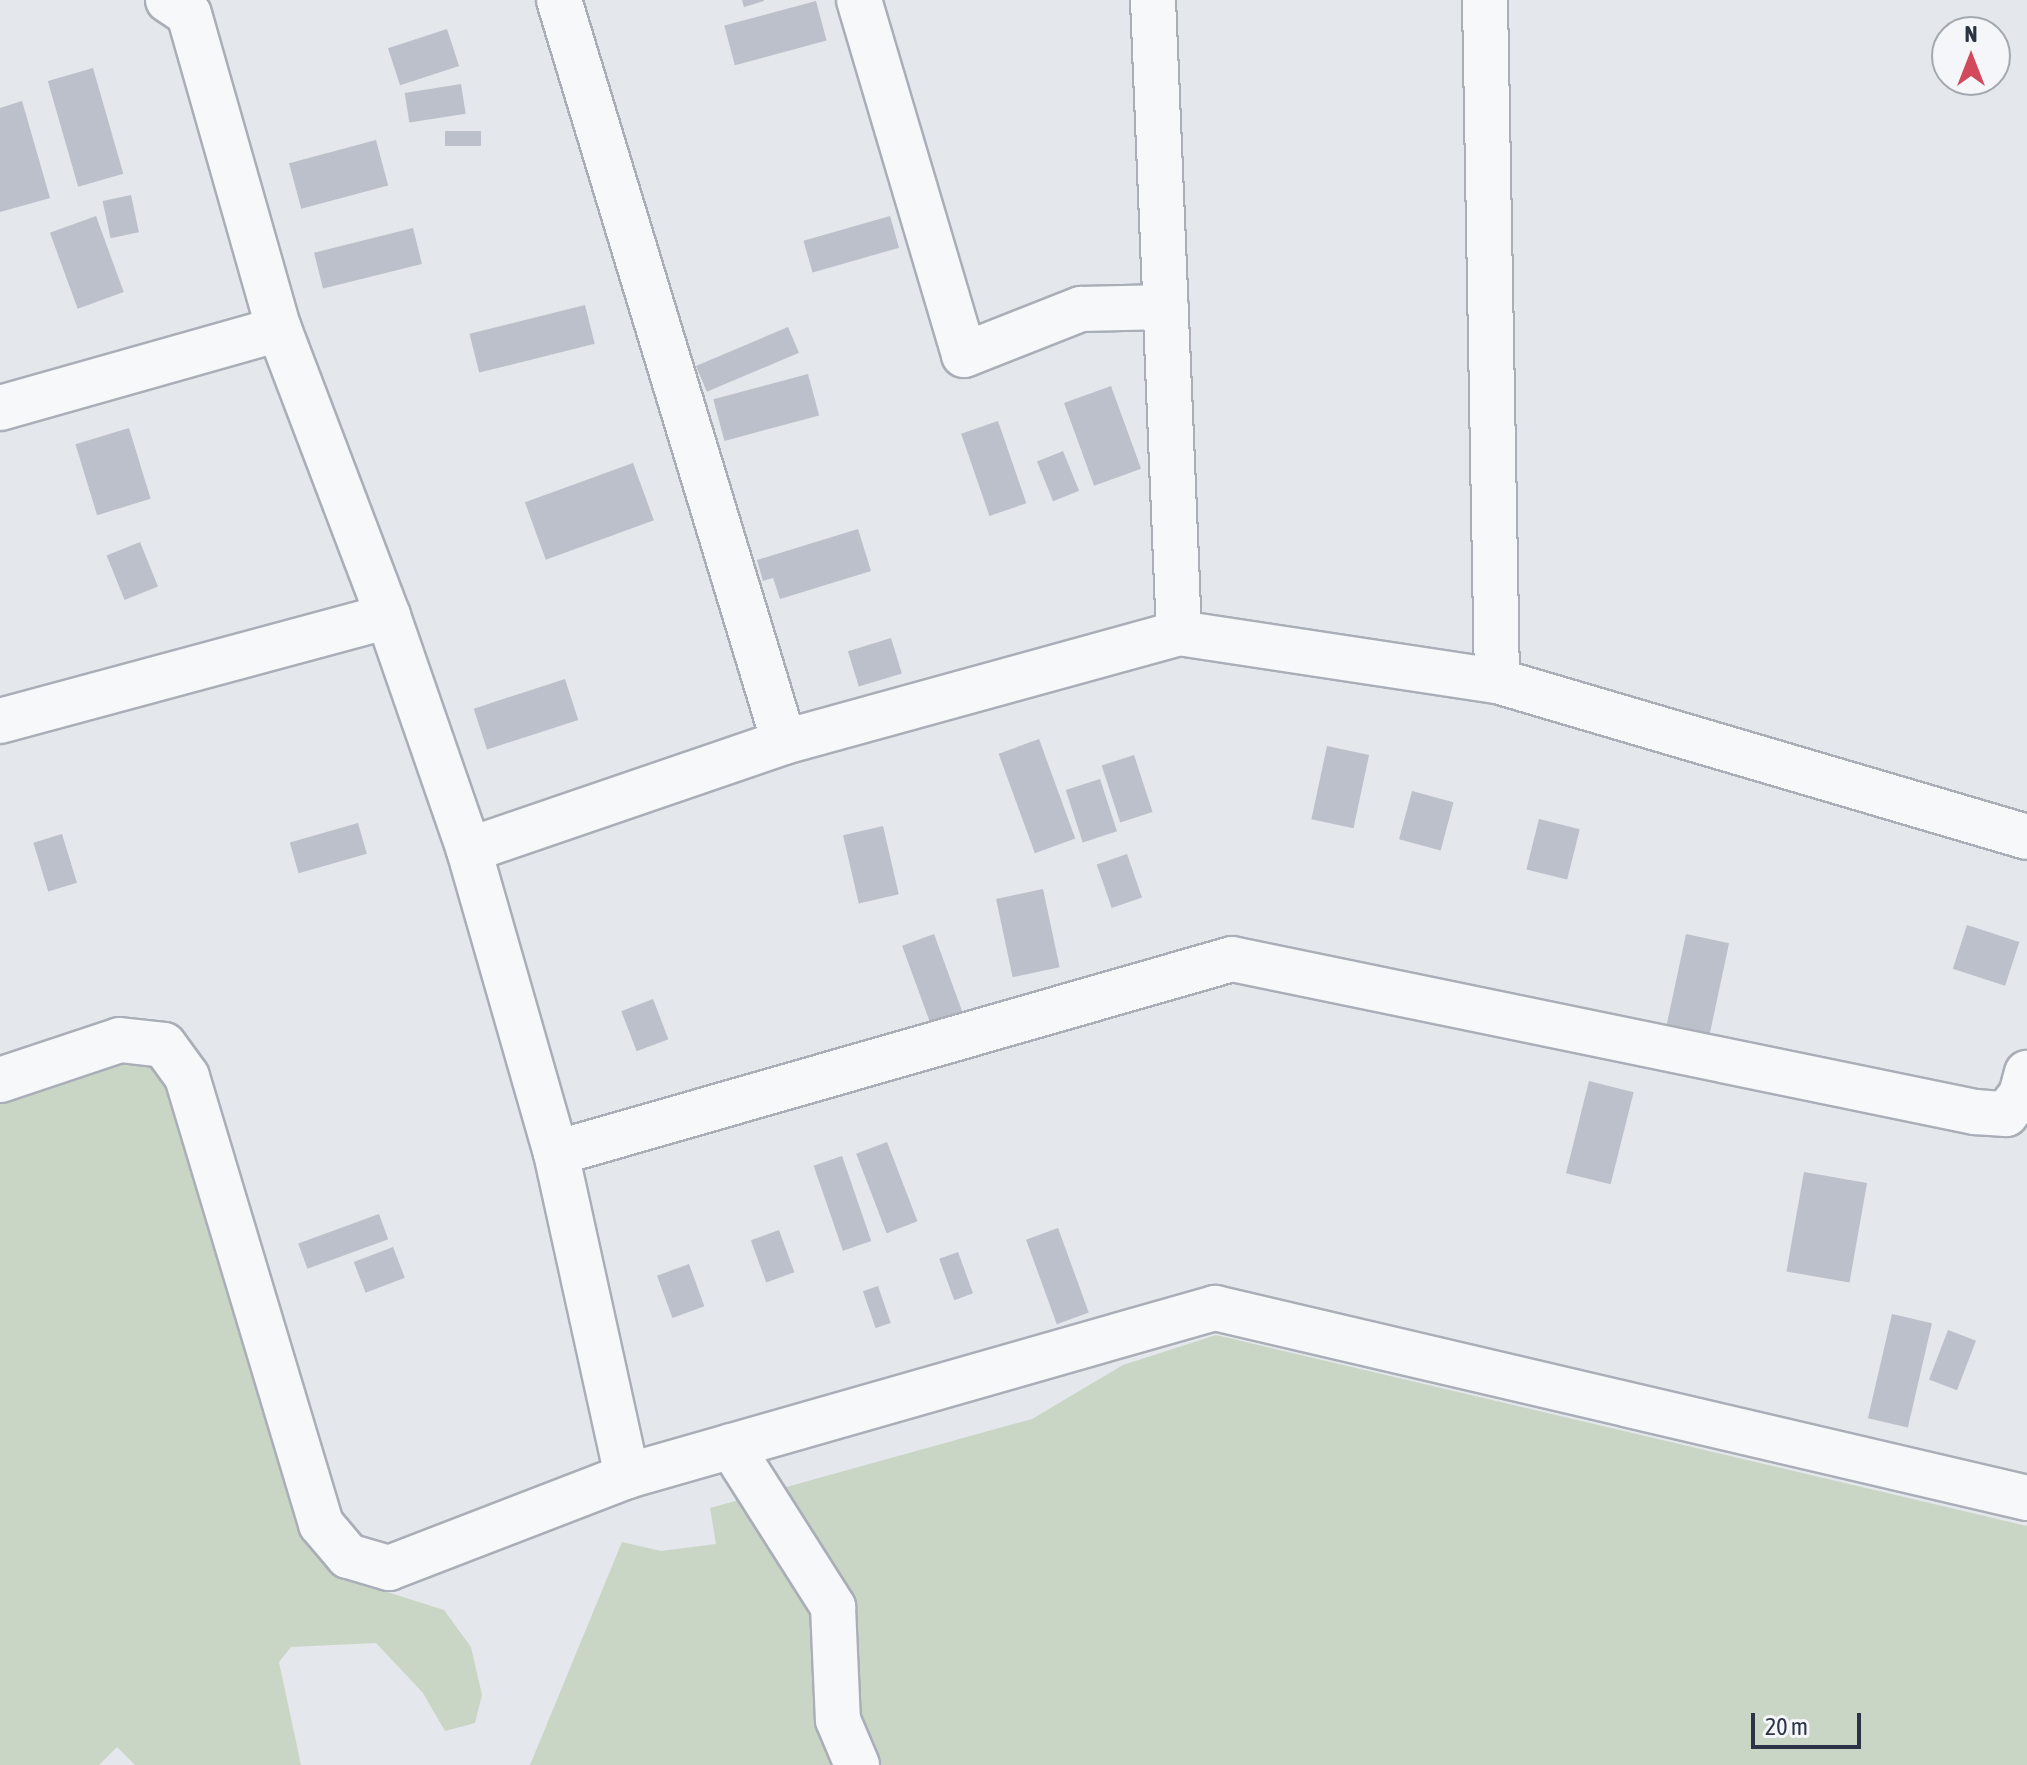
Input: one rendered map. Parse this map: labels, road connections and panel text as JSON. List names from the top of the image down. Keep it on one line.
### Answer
{"scale_bar":"20 m","north":"top"}
